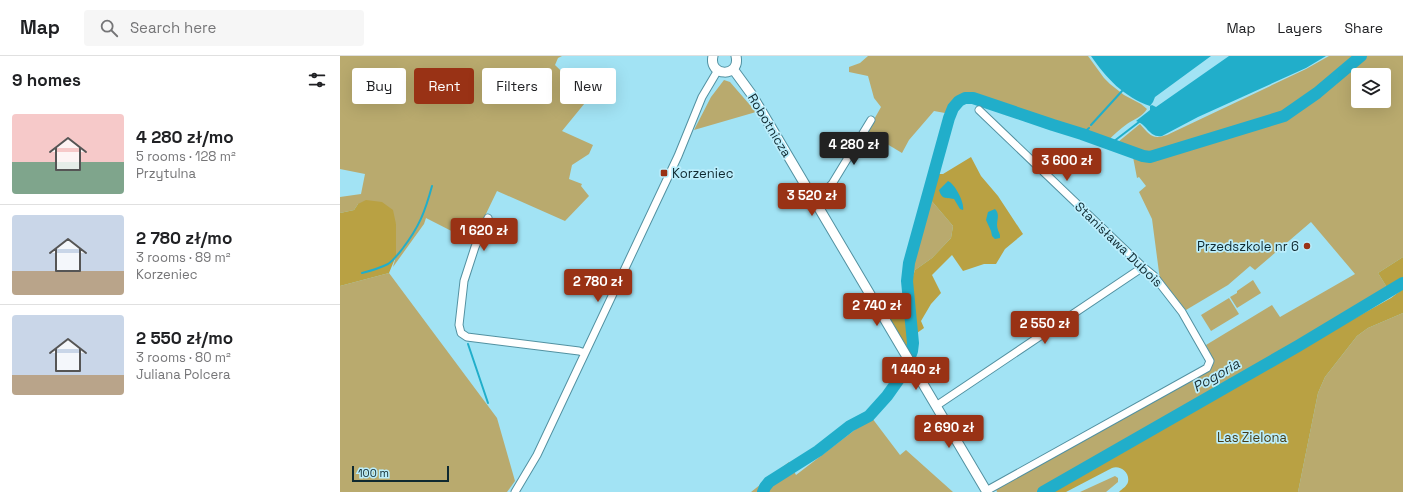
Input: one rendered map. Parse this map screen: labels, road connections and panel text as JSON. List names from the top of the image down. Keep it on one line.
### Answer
{"streets":{"street":["Robotnicza","Stanisława Dubois"]},"crossings":[["Robotnicza","Stanisława Dubois"]],"water":["Pogoria"],"parks":["Las Zielona"],"places":{"transit":["Korzeniec"],"other":["Przedszkole nr 6"]},"scale_bar":"100 m","page":{"header":"Map","search":"Search here","nav":["Map","Layers","Share"],"heading":"9 homes","chip":["Buy","Rent","Filters","New"],"list":[{"name":"4 280 zł/mo","note":"5 rooms · 128 m² · Przytulna"},{"name":"2 780 zł/mo","note":"3 rooms · 89 m² · Korzeniec"},{"name":"2 550 zł/mo","note":"3 rooms · 80 m² · Juliana Polcera"}],"price":["4 280 zł","3 600 zł","3 520 zł","1 620 zł","2 780 zł","2 740 zł","2 550 zł","1 440 zł","2 690 zł"],"scale":"100 m"}}
